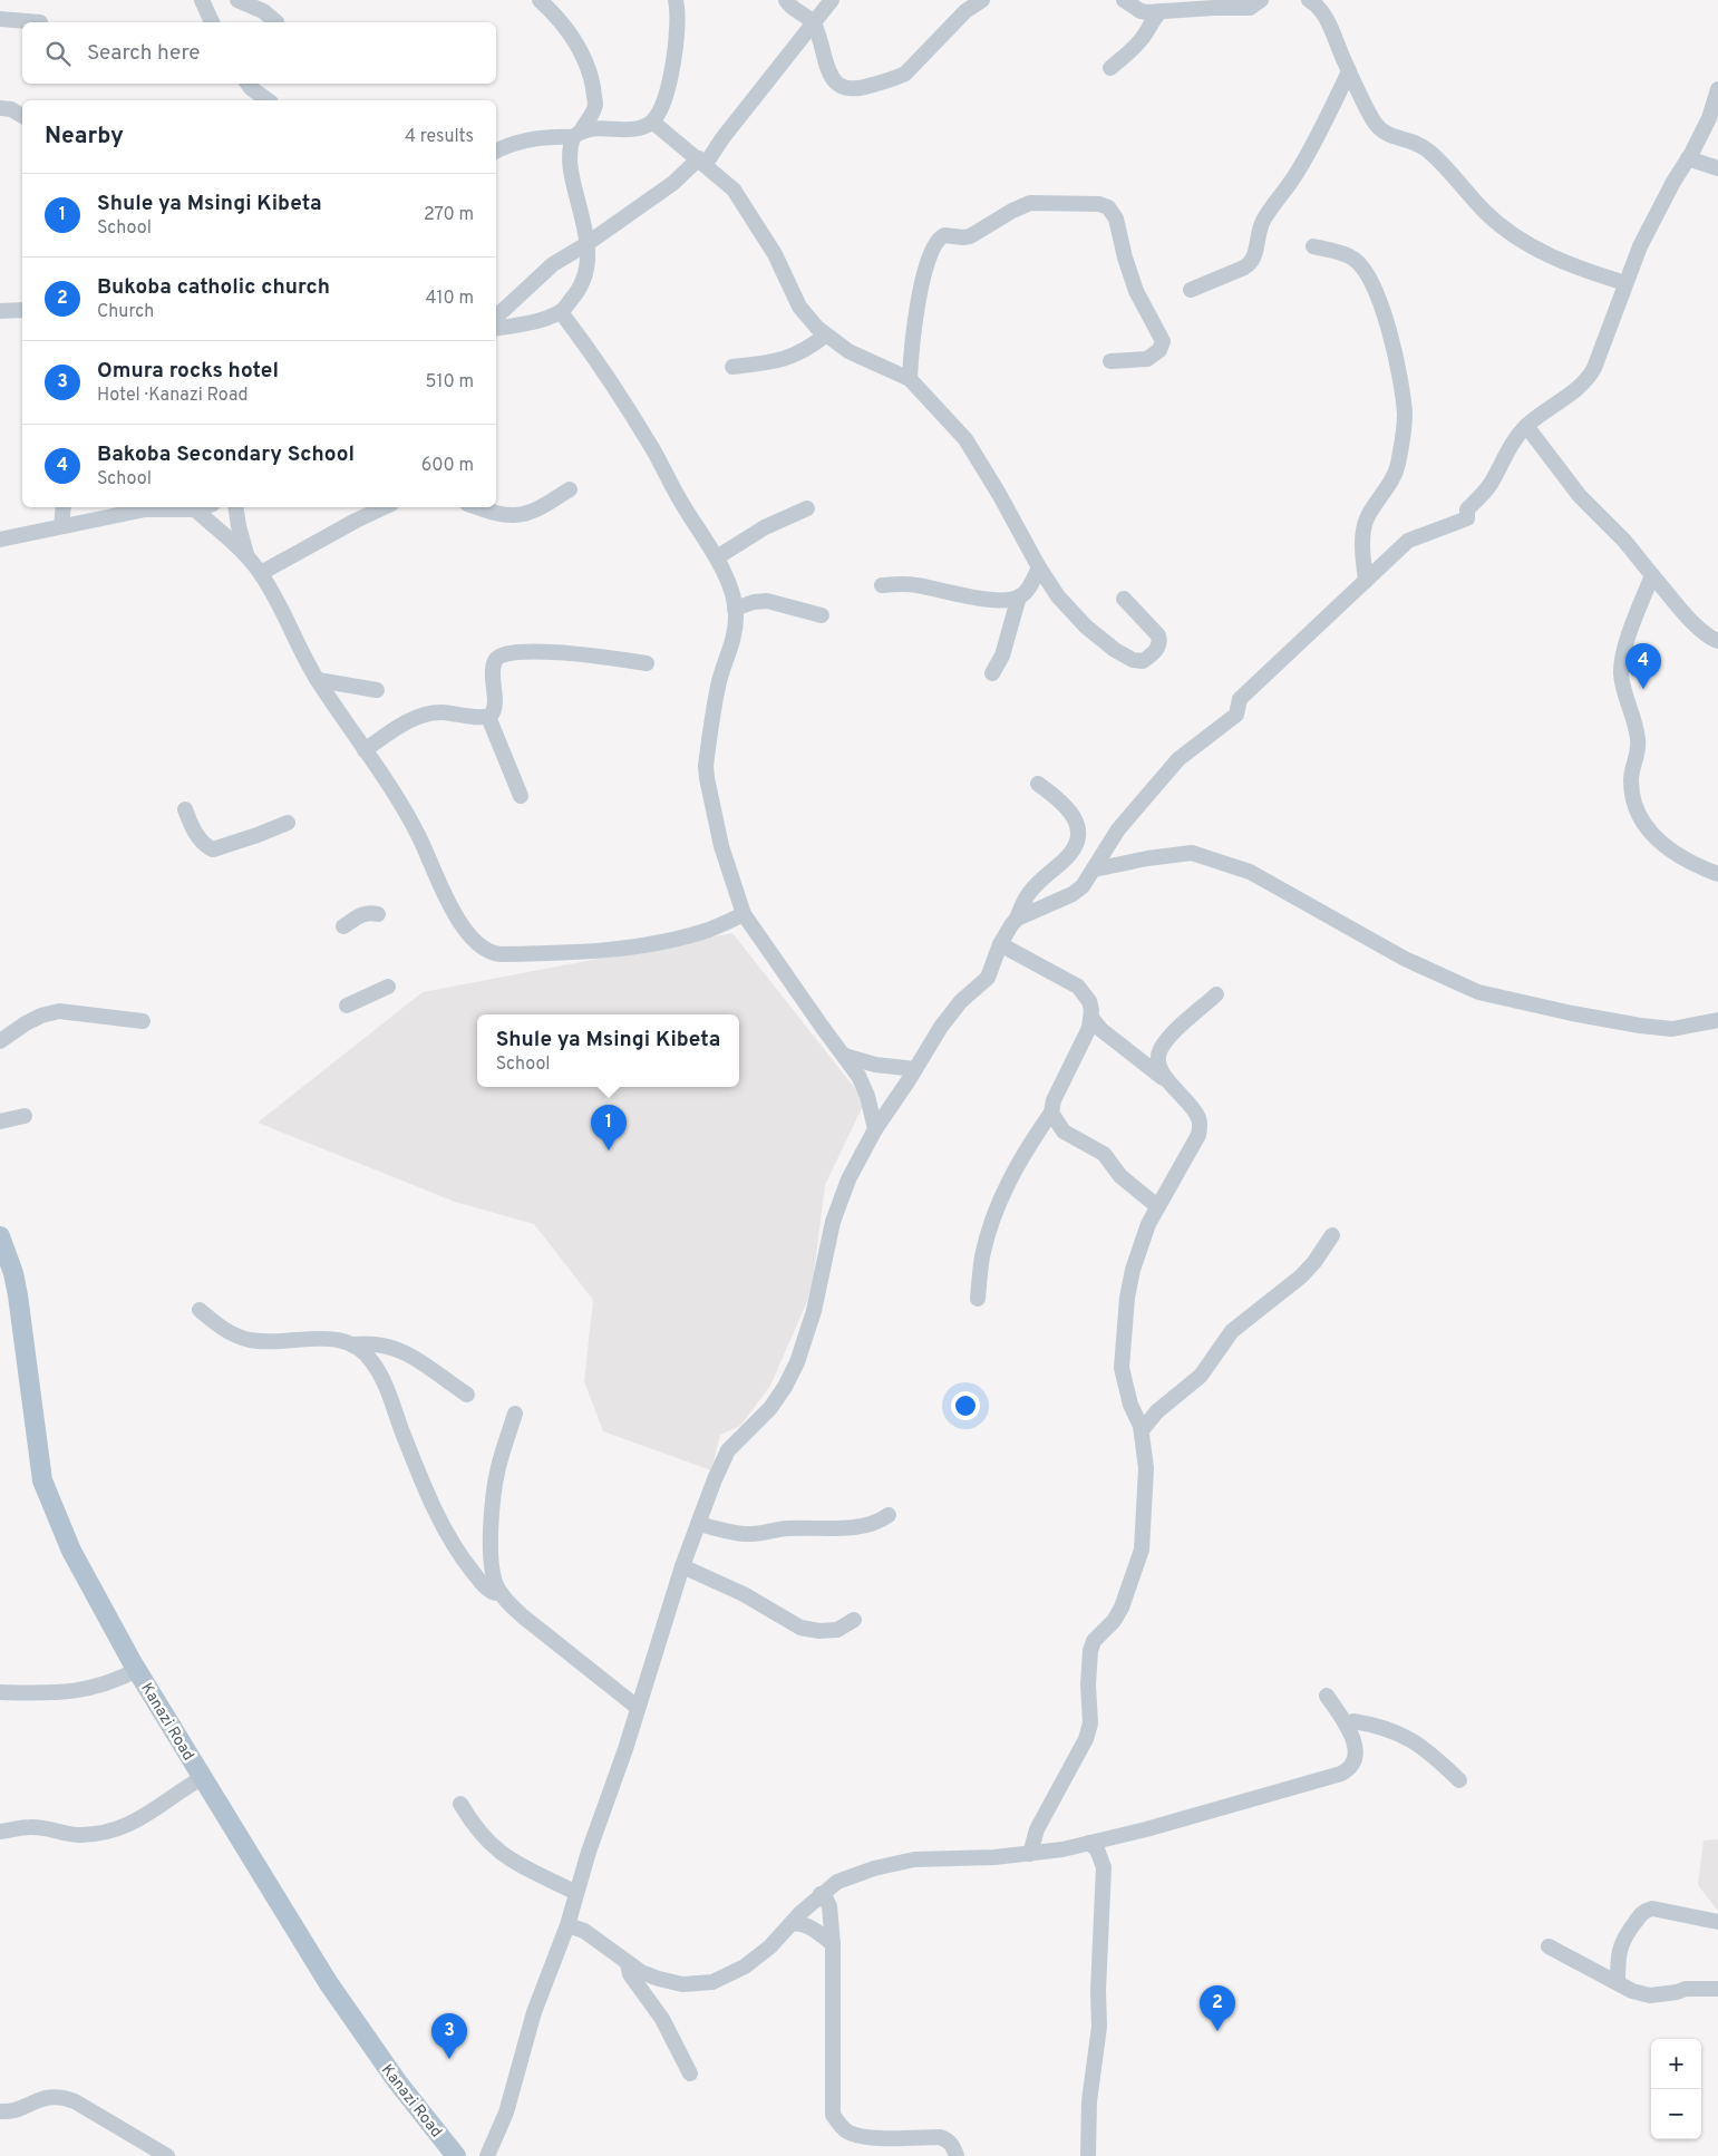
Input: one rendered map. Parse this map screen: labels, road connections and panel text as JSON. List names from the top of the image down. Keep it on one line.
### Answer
{"streets":{"main road":["Kanazi Road"]},"page":{"search":"Search here","heading":["Nearby","4 results"],"list":[{"mark":"1","name":"Shule ya Msingi Kibeta","note":"School","value":"270 m"},{"mark":"2","name":"Bukoba catholic church","note":"Church","value":"410 m"},{"mark":"3","name":"Omura rocks hotel","note":"Hotel · Kanazi Road","value":"510 m"},{"mark":"4","name":"Bakoba Secondary School","note":"School","value":"600 m"}],"pins":["4","1","2","3"],"popup":["Shule ya Msingi Kibeta","School"],"map_buttons":["+","−"]}}
